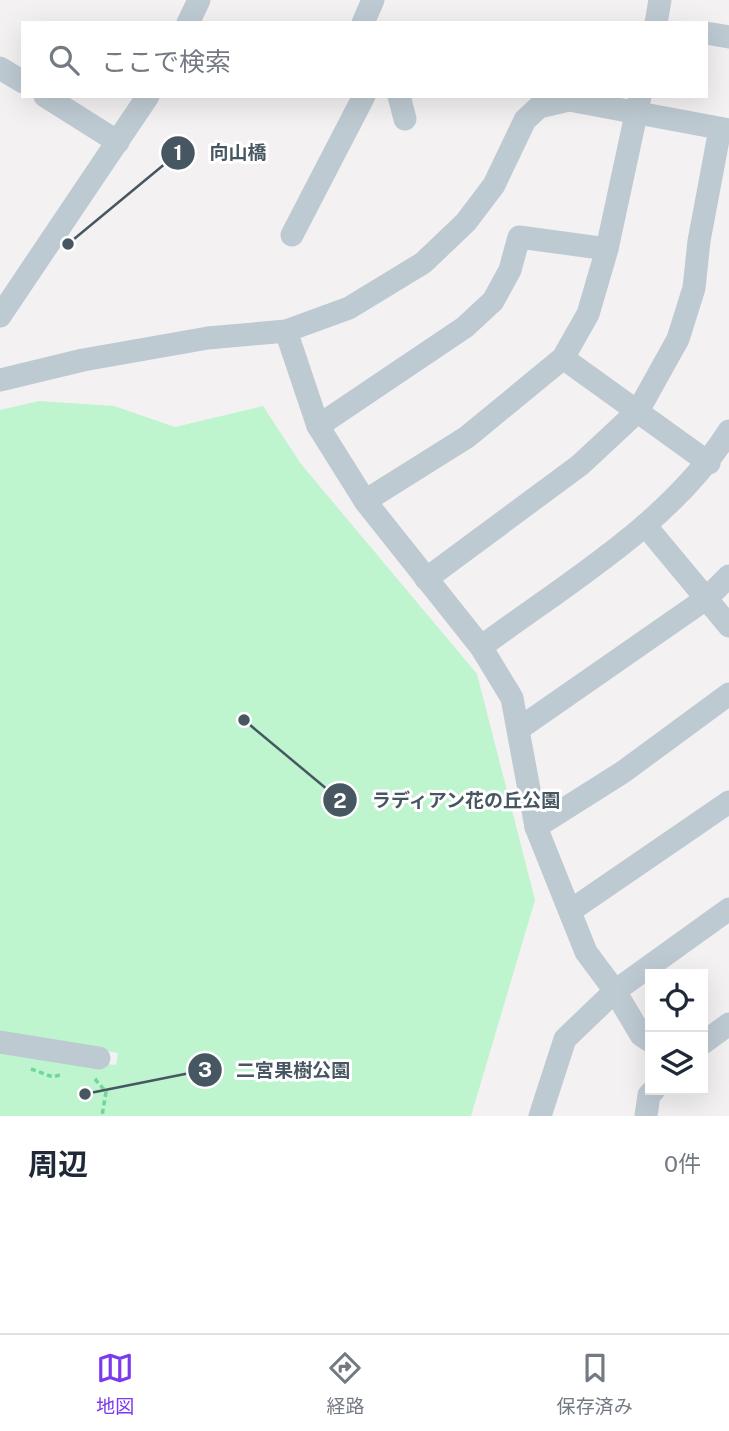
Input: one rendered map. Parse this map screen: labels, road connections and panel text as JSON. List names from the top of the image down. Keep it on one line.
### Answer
{"places":["向山橋","ラディアン花の丘公園","二宮果樹公園"],"page":{"search":"ここで検索","heading":["周辺","0件"],"nav":["地図","経路","保存済み"]}}
